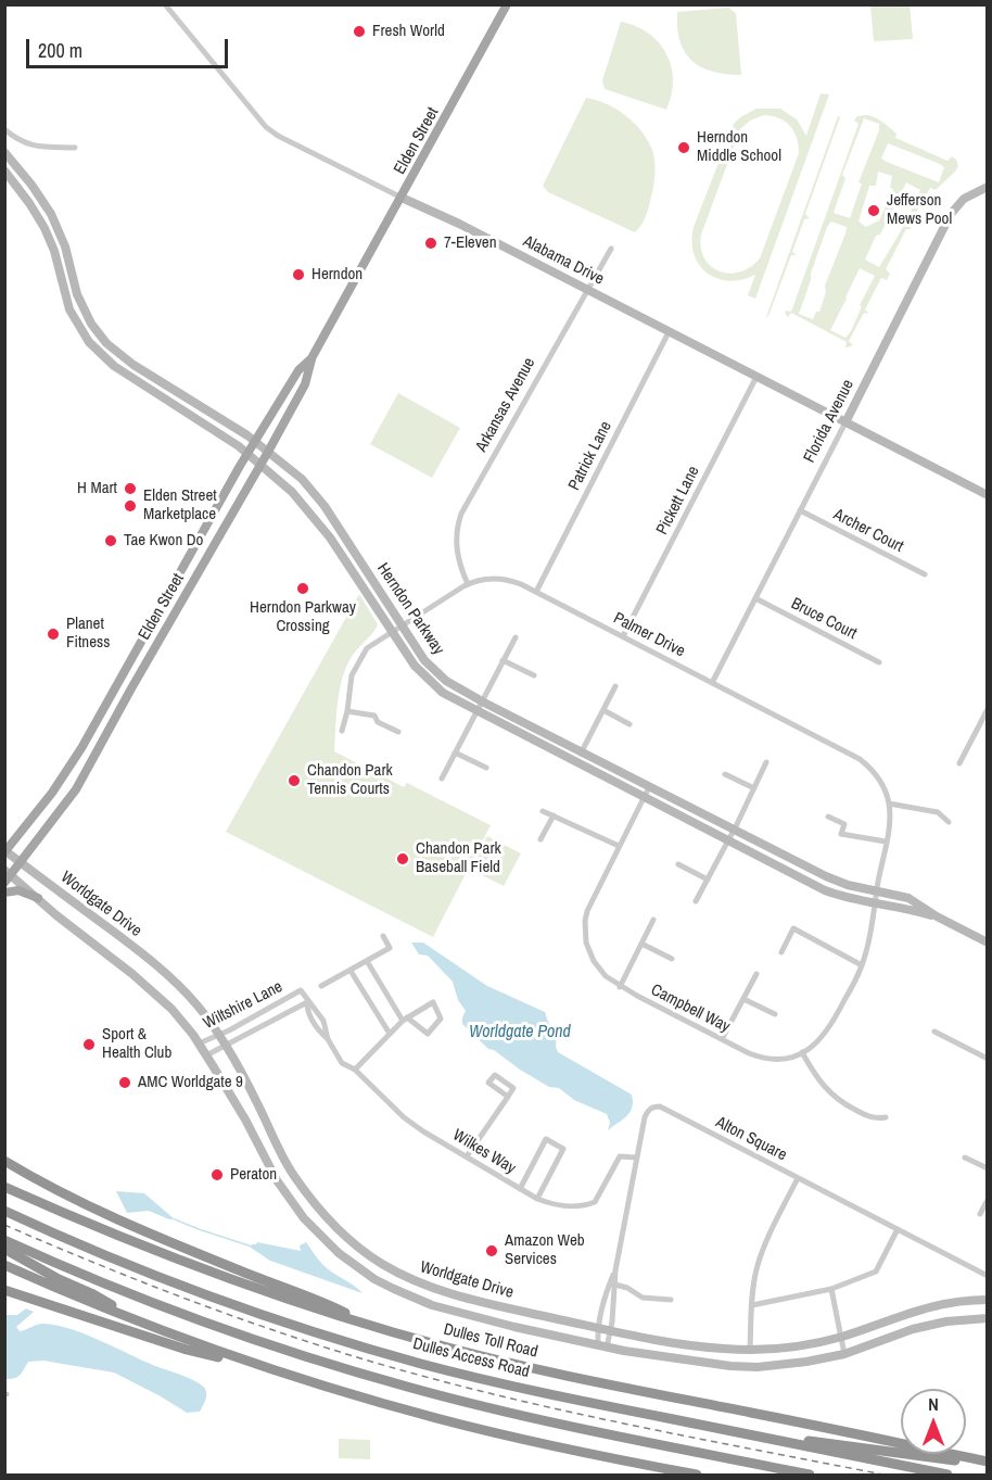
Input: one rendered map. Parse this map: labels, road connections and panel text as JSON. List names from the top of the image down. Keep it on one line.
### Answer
{"streets":{"highway":["Dulles Toll Road","Dulles Access Road"],"main road":["Elden Street"],"street":["Alabama Drive","Arkansas Avenue","Florida Avenue","Patrick Lane","Pickett Lane","Archer Court","Herndon Parkway","Bruce Court","Palmer Drive","Worldgate Drive","Wiltshire Lane","Campbell Way","Alton Square","Wilkes Way"]},"crossings":[["Elden Street","Alabama Drive"],["Elden Street","Herndon Parkway"],["Elden Street","Worldgate Drive"],["Alabama Drive","Arkansas Avenue"],["Alabama Drive","Florida Avenue"],["Alabama Drive","Patrick Lane"],["Alabama Drive","Pickett Lane"],["Arkansas Avenue","Palmer Drive"],["Florida Avenue","Archer Court"],["Florida Avenue","Bruce Court"],["Florida Avenue","Palmer Drive"],["Patrick Lane","Palmer Drive"],["Pickett Lane","Palmer Drive"],["Herndon Parkway","Palmer Drive"],["Herndon Parkway","Campbell Way"],["Worldgate Drive","Wiltshire Lane"],["Worldgate Drive","Alton Square"],["Wiltshire Lane","Wilkes Way"],["Alton Square","Wilkes Way"]],"water":["Worldgate Pond"],"places":["Fresh World","Herndon Middle School","Jefferson Mews Pool","7-Eleven","Herndon","H Mart","Elden Street Marketplace","Tae Kwon Do","Herndon Parkway Crossing","Planet Fitness","Chandon Park Tennis Courts","Chandon Park Baseball Field","Sport & Health Club","AMC Worldgate 9","Peraton","Amazon Web Services"],"scale_bar":"200 m","north":"top"}
